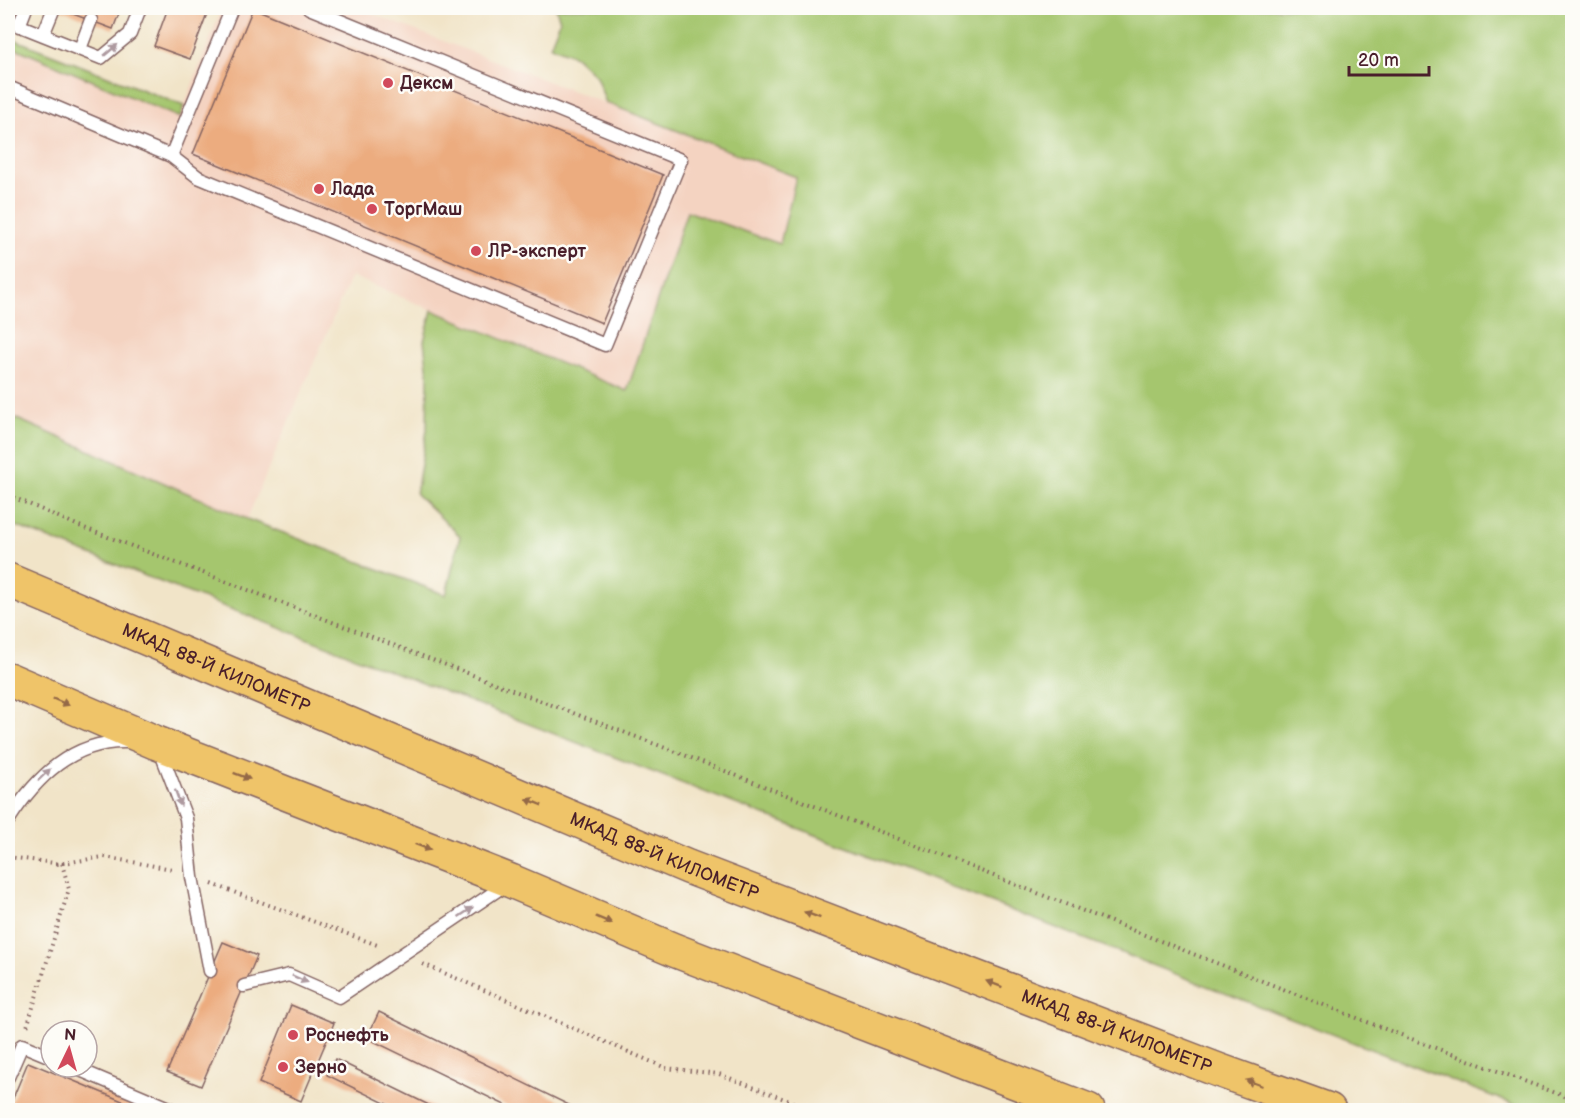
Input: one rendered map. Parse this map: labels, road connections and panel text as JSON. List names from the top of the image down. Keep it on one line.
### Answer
{"streets":{"highway":["МКАД, 88-Й КИЛОМЕТР"]},"places":["Дексм","Лада","ТоргМаш","ЛР-эксперт","Роснефть","Зерно"],"scale_bar":"20 m","north":"top"}
